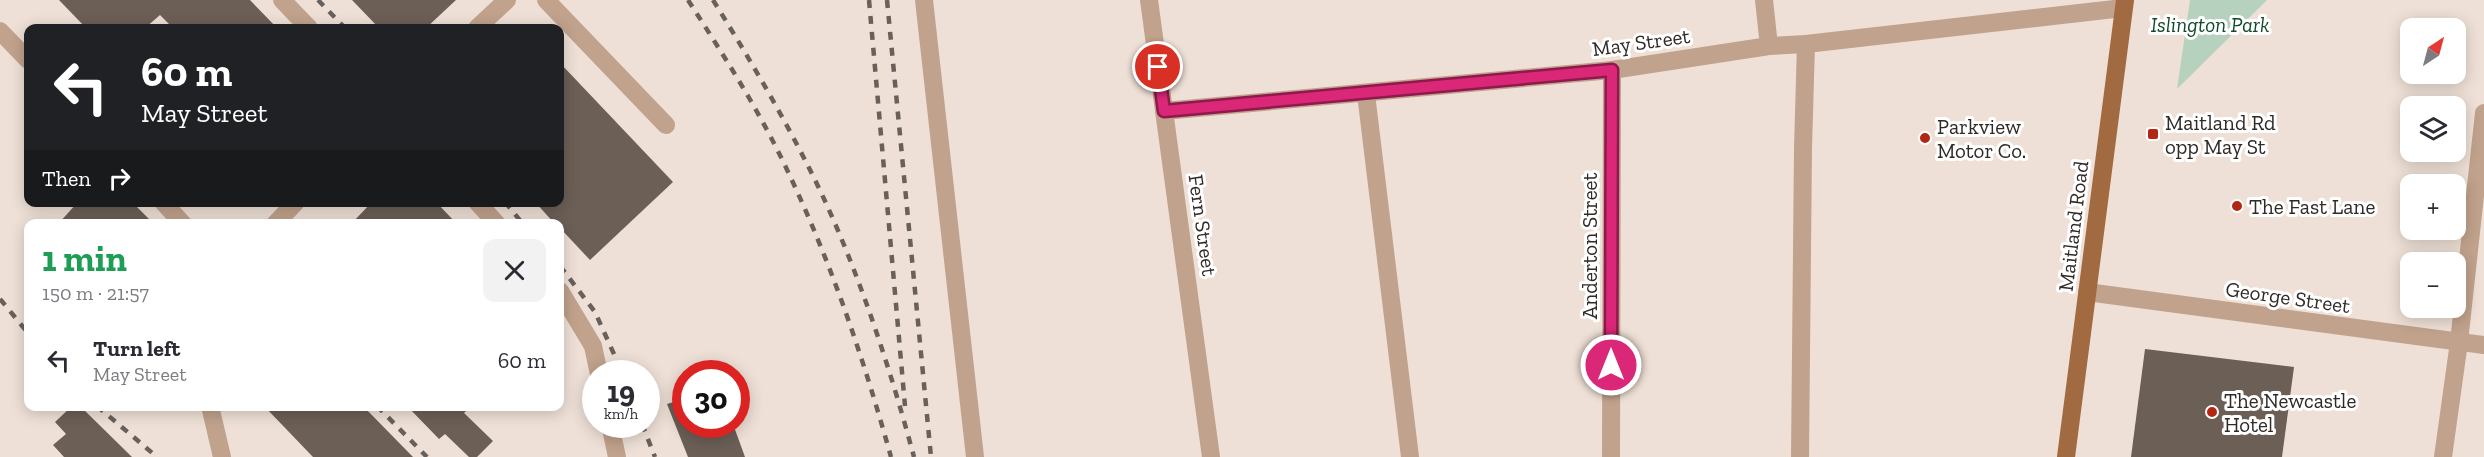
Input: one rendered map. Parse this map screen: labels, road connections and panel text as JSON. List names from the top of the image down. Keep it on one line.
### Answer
{"streets":{"main road":["Maitland Road"],"street":["May Street","Fern Street","Anderton Street","George Street"]},"crossings":[["May Street","Fern Street"],["May Street","Maitland Road"],["May Street","Anderton Street"],["Maitland Road","George Street"]],"parks":["Islington Park"],"places":{"transit":["Maitland Rd opp May St"],"other":["Parkview Motor Co.","The Fast Lane","The Newcastle Hotel"]},"north":"top right","page":{"map_buttons":["+","−"],"turn":["60 m","May Street"],"then":"Then","heading":["1 min","150 m · 21:57"],"list":[{"name":"Turn left","note":"May Street","value":"60 m"}],"speed":"19 km/h","limit":"30"}}
